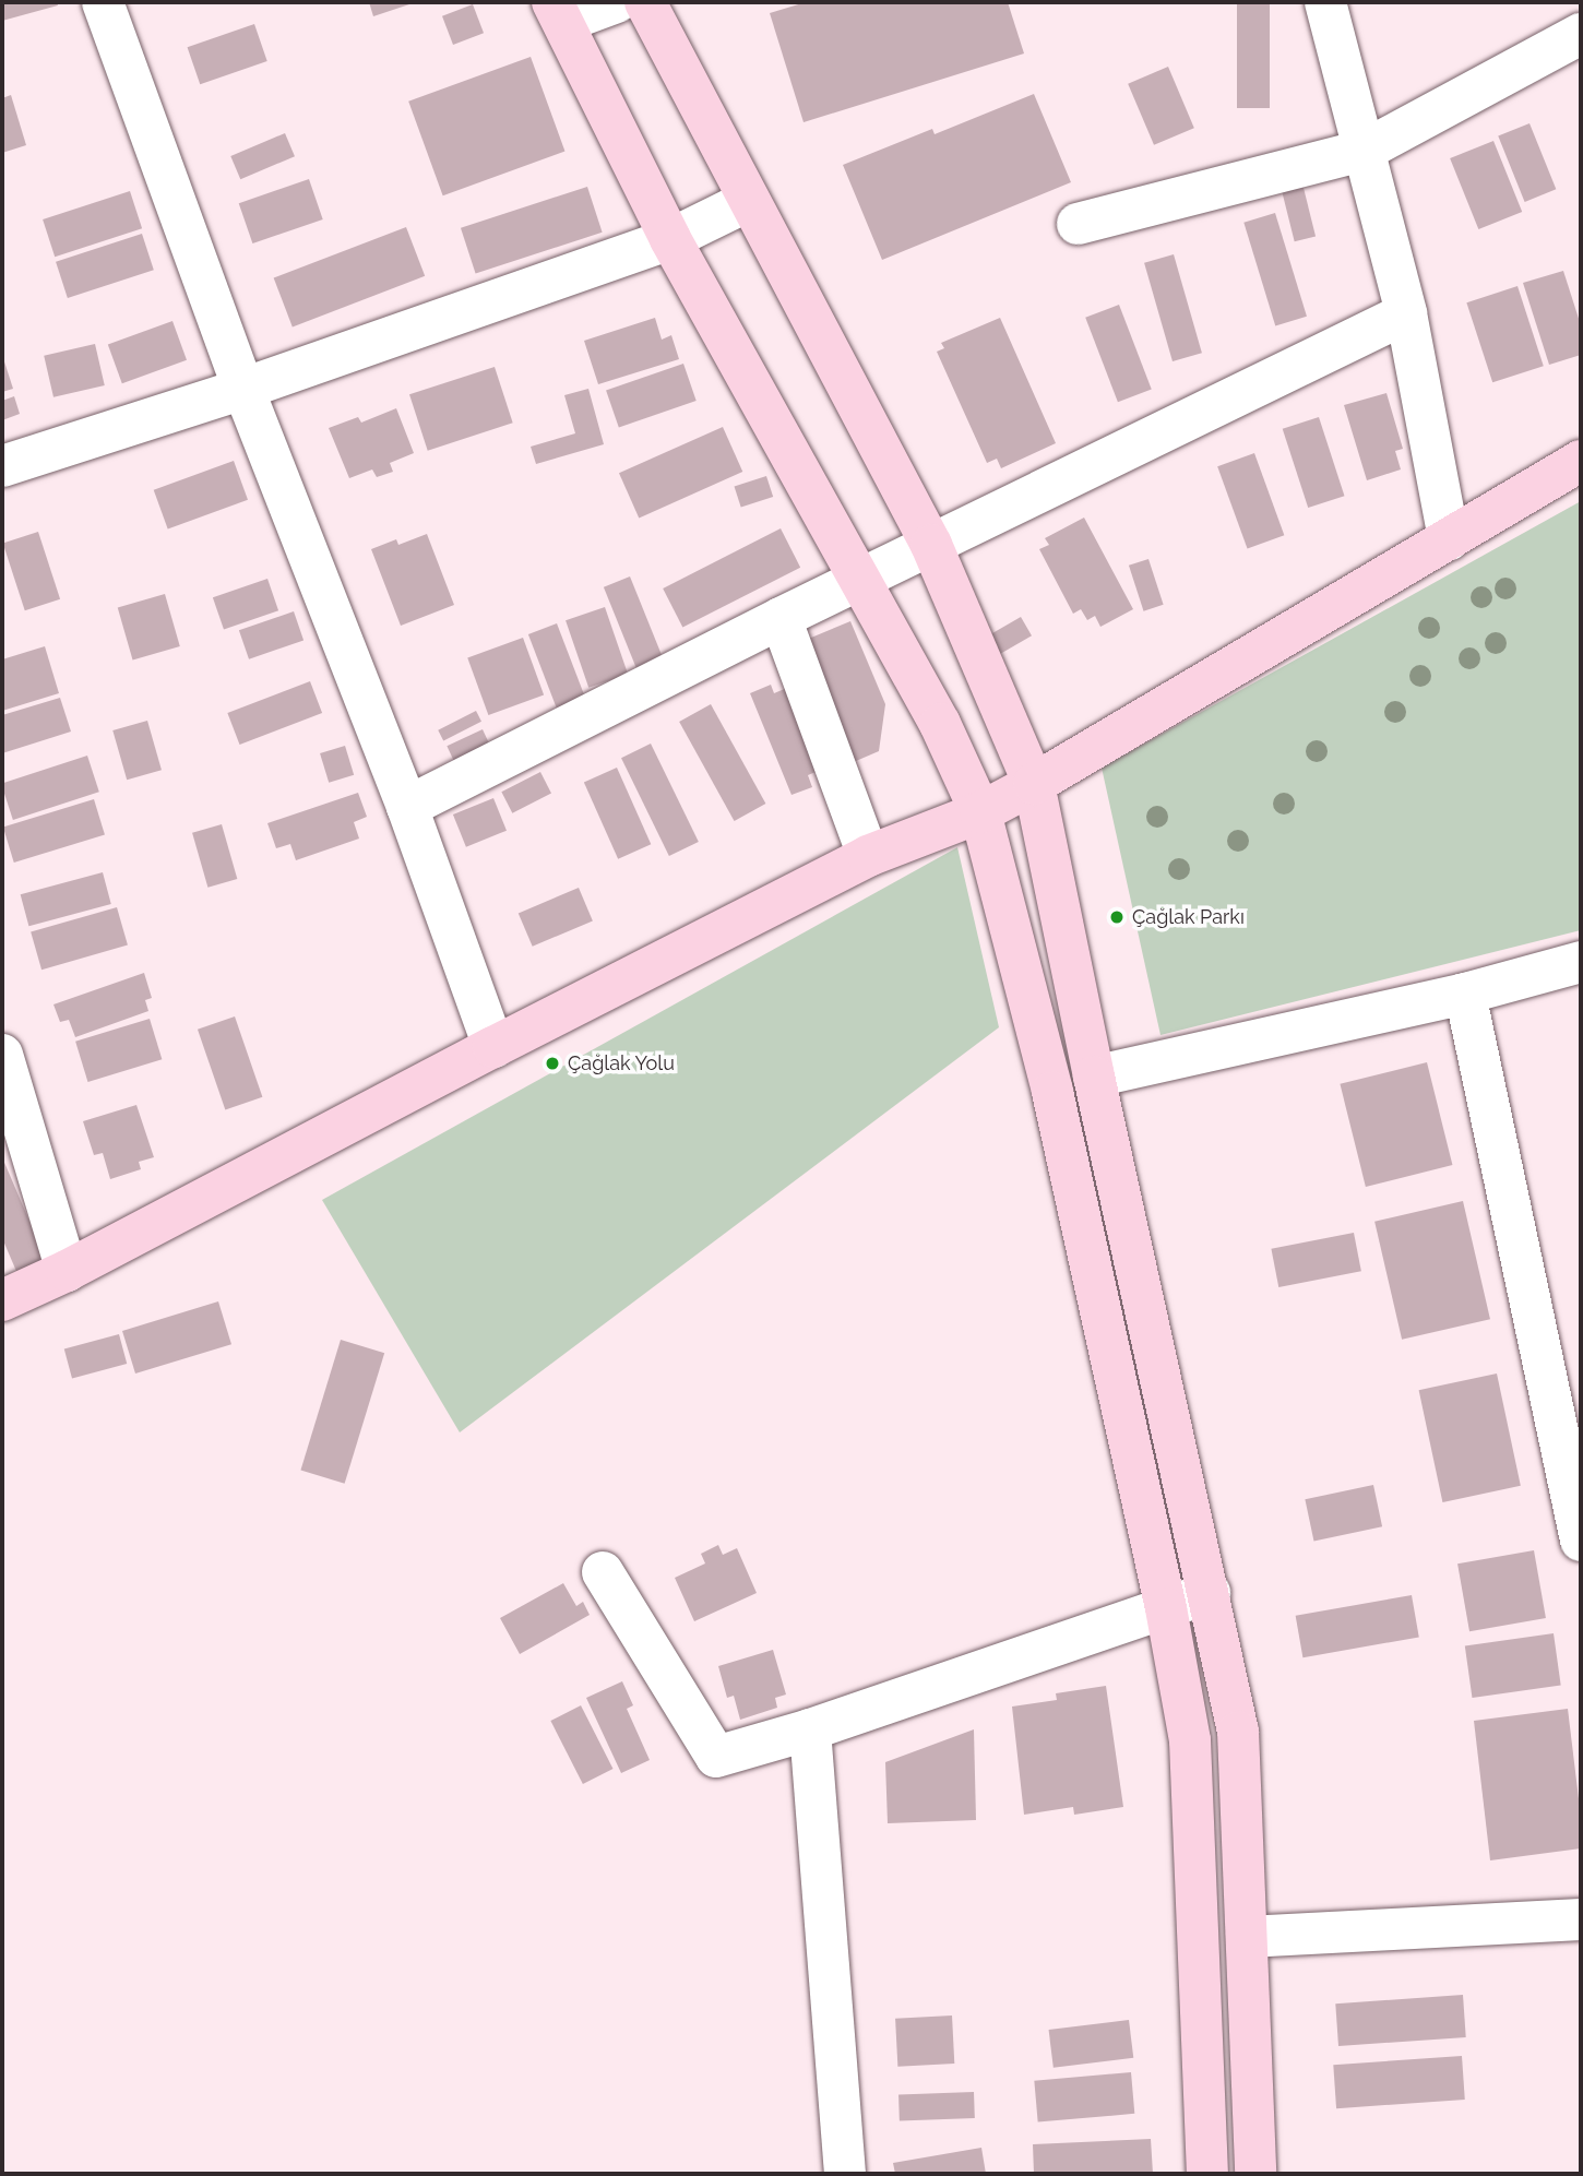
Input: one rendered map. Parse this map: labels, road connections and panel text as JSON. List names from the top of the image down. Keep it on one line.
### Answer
{"places":["Çağlak Parkı","Çağlak Yolu"]}
